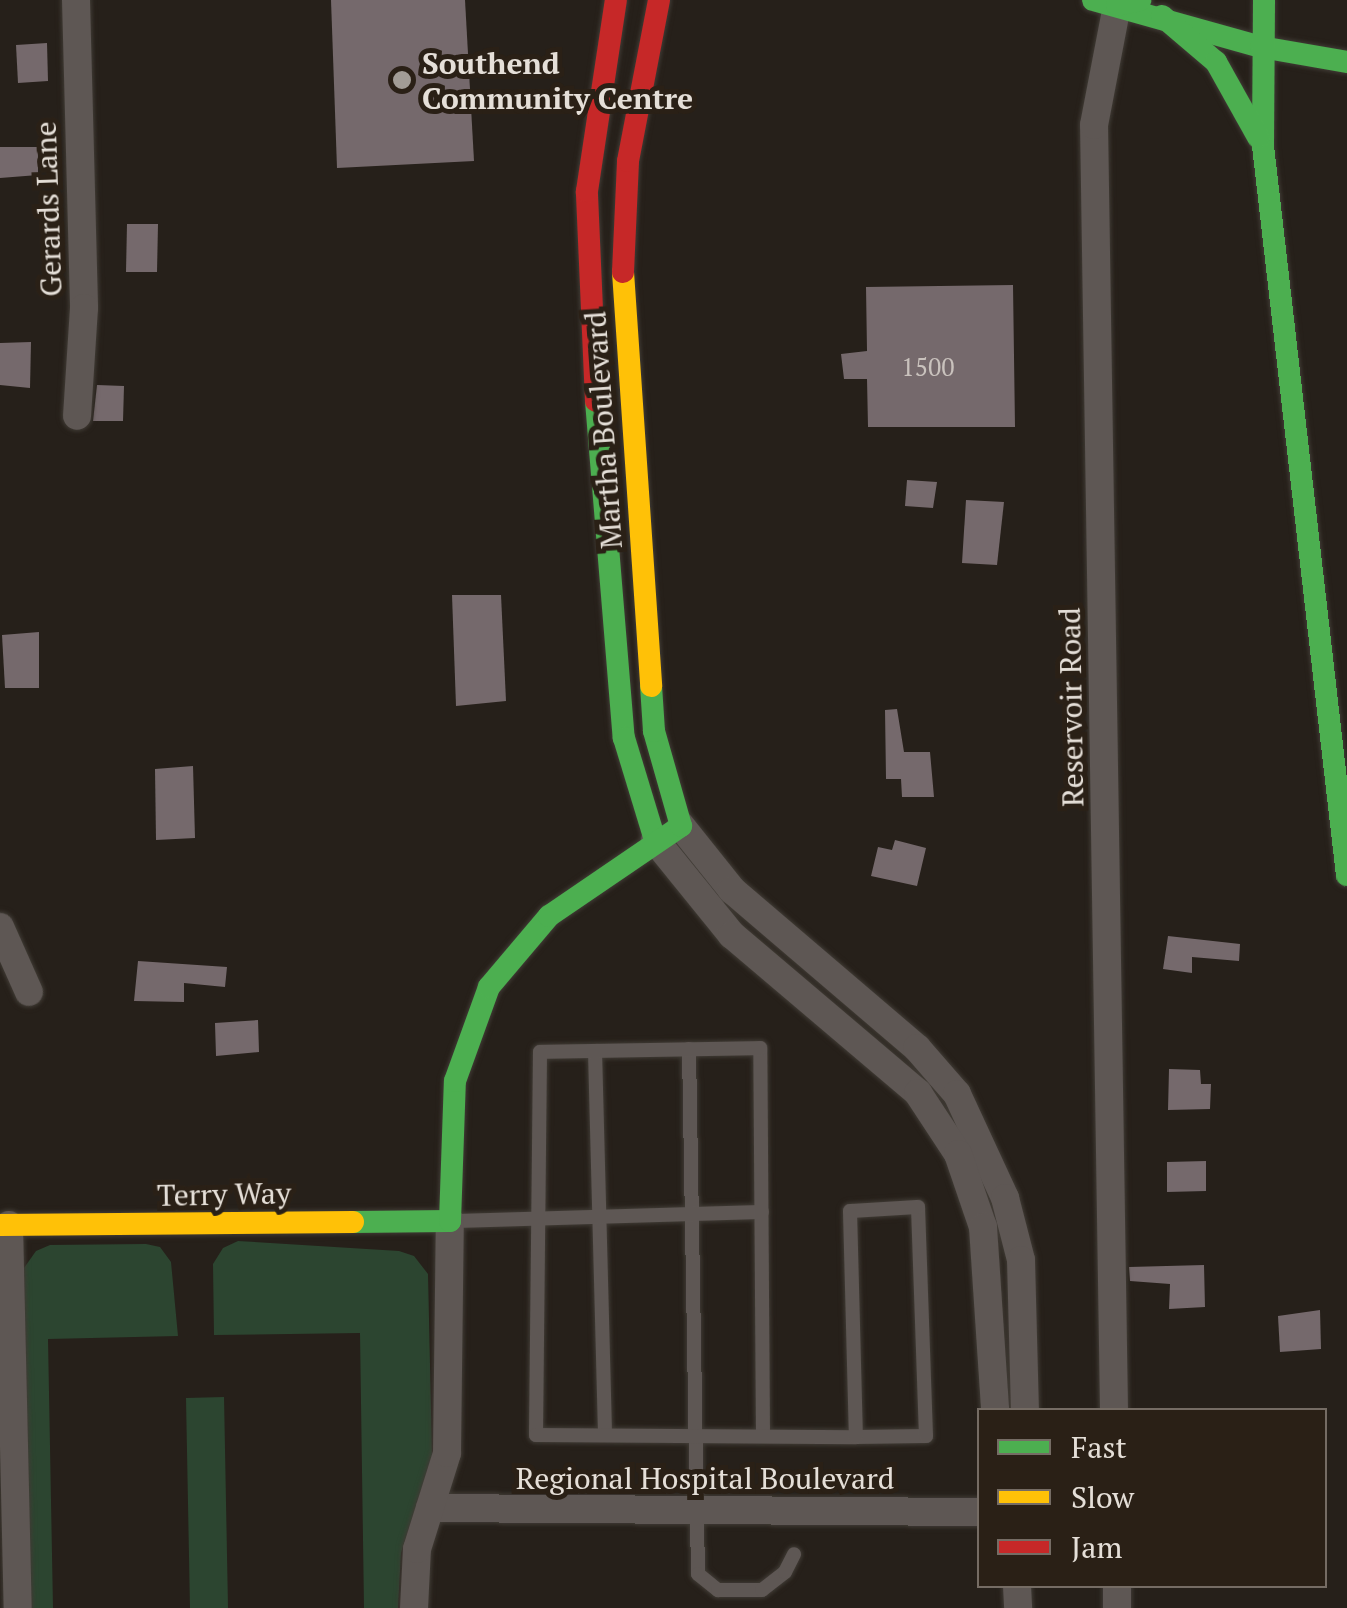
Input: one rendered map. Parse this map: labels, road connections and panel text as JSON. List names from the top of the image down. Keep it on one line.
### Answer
{"streets":{"main road":["Martha Boulevard","Terry Way"],"street":["Gerards Lane","Reservoir Road","Regional Hospital Boulevard"]},"places":["Southend Community Centre"],"house_numbers":["1500"],"legend":["Fast","Slow","Jam"]}
